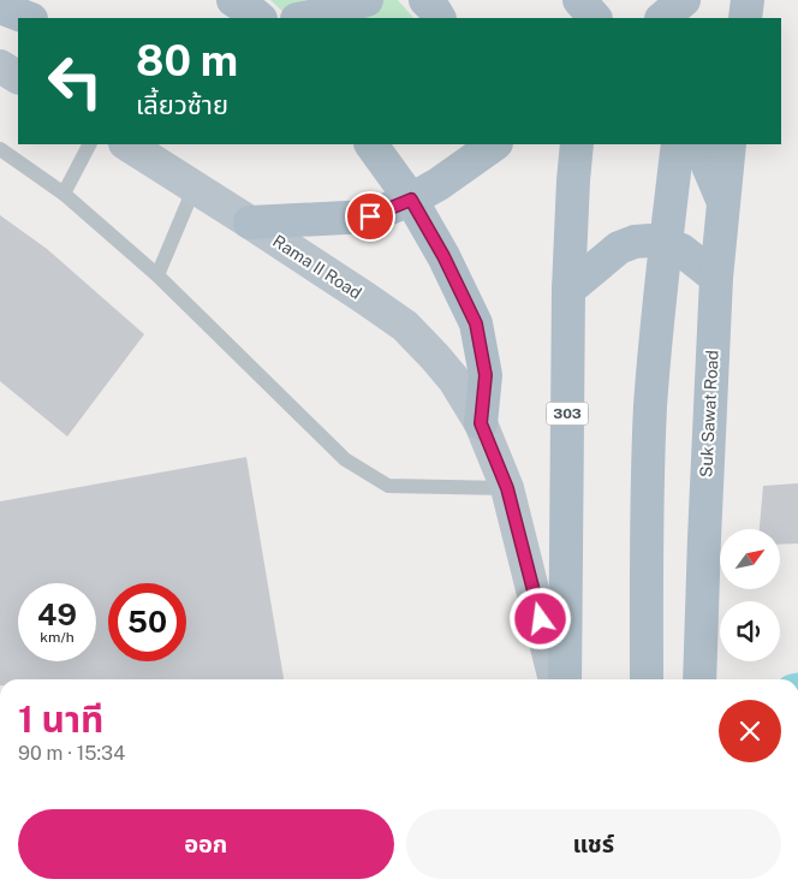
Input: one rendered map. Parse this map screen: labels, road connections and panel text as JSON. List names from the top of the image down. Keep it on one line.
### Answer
{"streets":{"main road":["Rama II Road","303","Suk Sawat Road"]},"north":"top right","page":{"turn":["80 m","เลี้ยวซ้าย"],"speed":"49 km/h","limit":"50","heading":["1 นาที","90 m · 15:34"],"buttons":["ออก","แชร์"]}}
